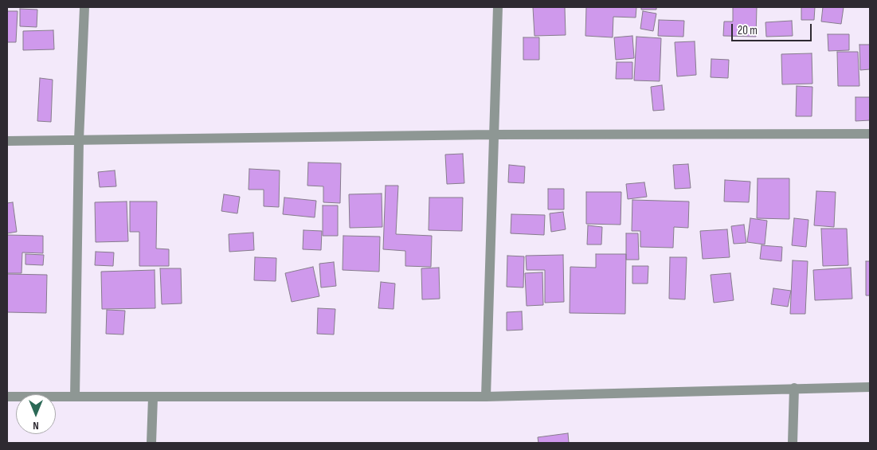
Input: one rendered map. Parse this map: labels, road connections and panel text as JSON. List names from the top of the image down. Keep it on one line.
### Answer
{"scale_bar":"20 m","north":"bottom"}
